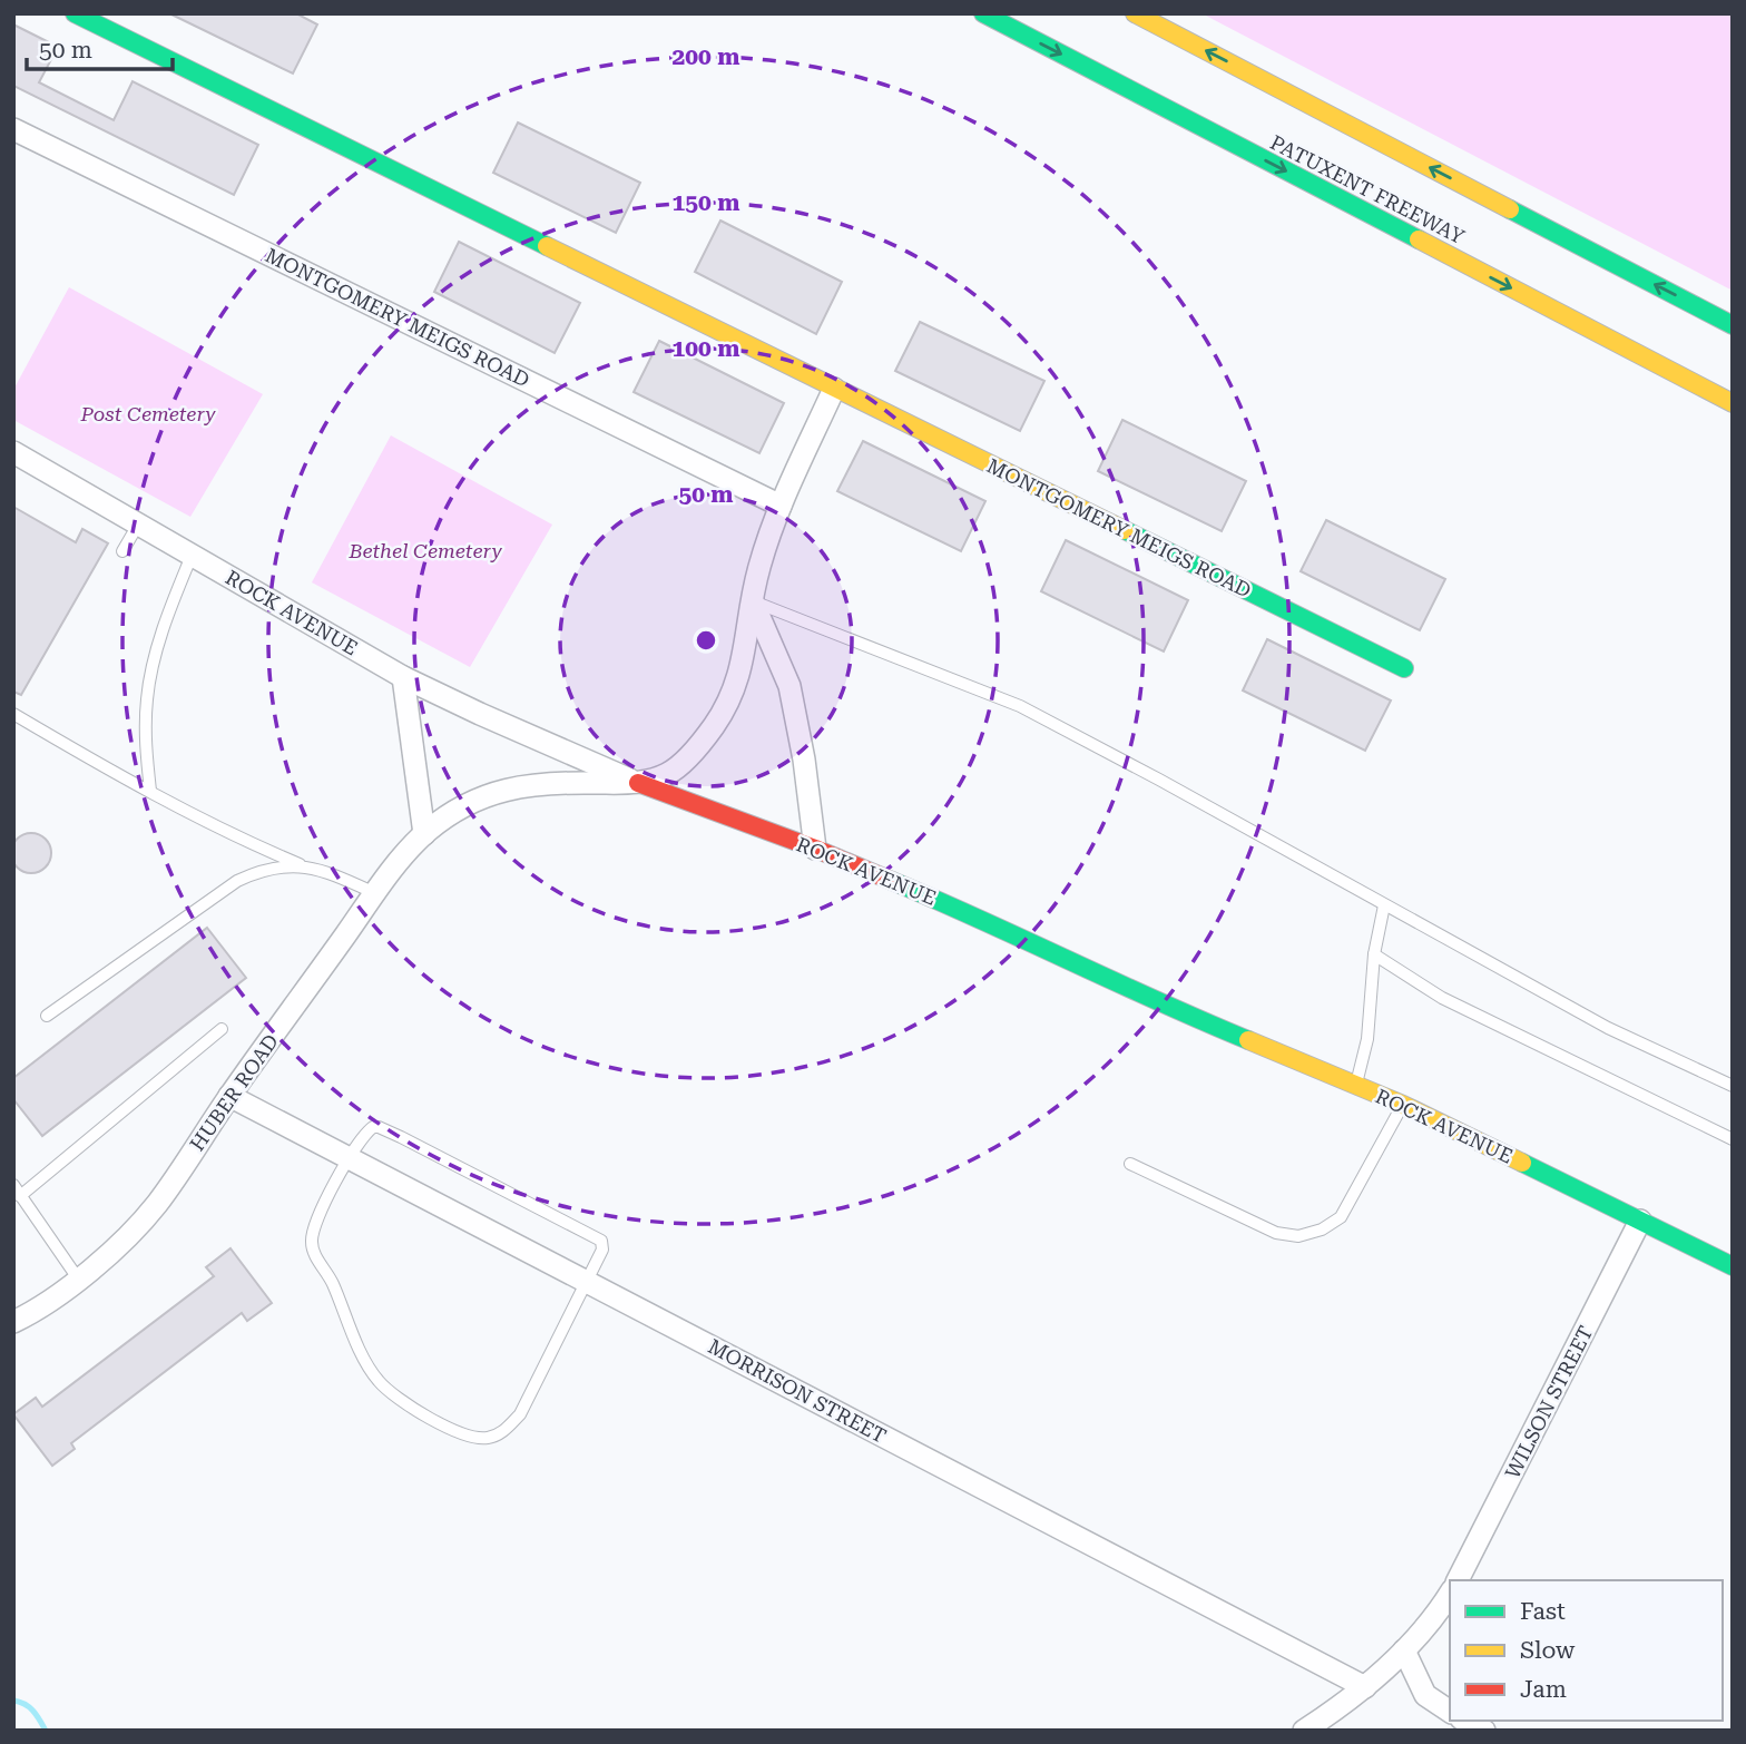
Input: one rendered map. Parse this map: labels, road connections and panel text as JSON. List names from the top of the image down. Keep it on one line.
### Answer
{"streets":{"main road":["PATUXENT FREEWAY","MONTGOMERY MEIGS ROAD","ROCK AVENUE"],"street":["HUBER ROAD","MORRISON STREET","WILSON STREET"]},"crossings":[["ROCK AVENUE","HUBER ROAD"],["ROCK AVENUE","WILSON STREET"],["HUBER ROAD","MORRISON STREET"]],"parks":["Post Cemetery","Bethel Cemetery"],"legend":["Fast","Slow","Jam"],"scale_bar":"50 m","rings":["200 m","150 m","100 m","50 m"]}
